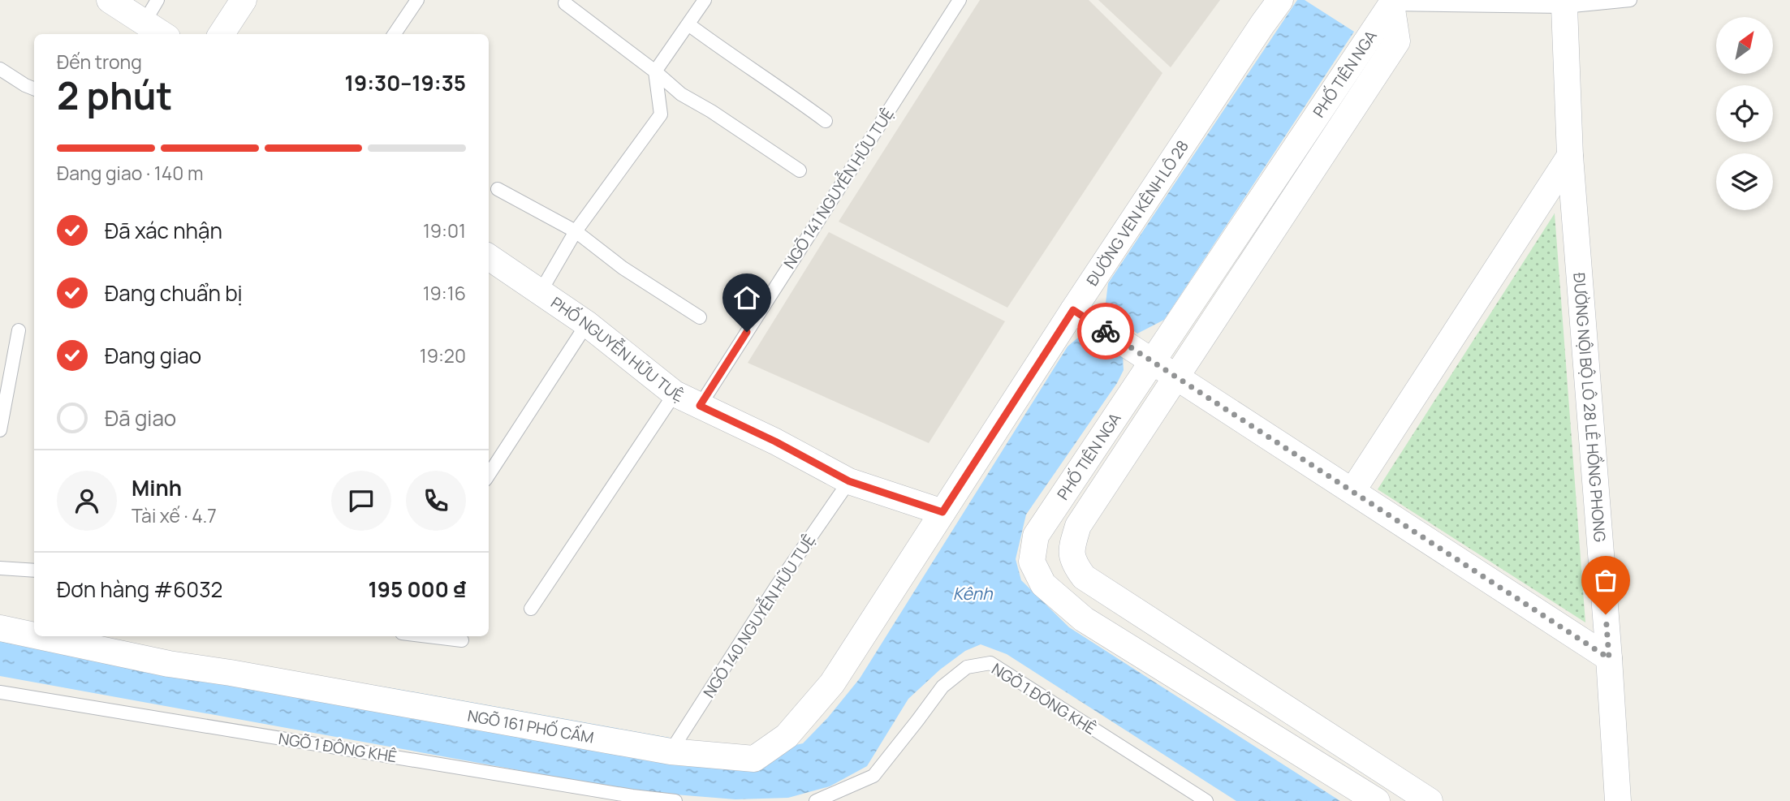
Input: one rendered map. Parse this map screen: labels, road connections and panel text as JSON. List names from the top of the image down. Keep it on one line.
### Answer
{"streets":{"street":["PHỐ TIÊN NGA","ĐƯỜNG VEN KÊNH LÔ 28","PHỐ NGUYỄN HỮU TUỆ","ĐƯỜNG NỘI BỘ LÔ 28 LÊ HỒNG PHONG","NGÕ 161 PHỐ CẤM"],"lane":["NGÕ 141 NGUYỄN HỮU TUỆ","NGÕ 140 NGUYỄN HỮU TUỆ","NGÕ 1 ĐÔNG KHÊ"]},"crossings":[["NGÕ 141 NGUYỄN HỮU TUỆ","PHỐ NGUYỄN HỮU TUỆ"],["ĐƯỜNG VEN KÊNH LÔ 28","PHỐ NGUYỄN HỮU TUỆ"],["ĐƯỜNG VEN KÊNH LÔ 28","NGÕ 161 PHỐ CẤM"],["PHỐ NGUYỄN HỮU TUỆ","NGÕ 140 NGUYỄN HỮU TUỆ"],["PHỐ NGUYỄN HỮU TUỆ","NGÕ 161 PHỐ CẤM"],["NGÕ 140 NGUYỄN HỮU TUỆ","NGÕ 161 PHỐ CẤM"]],"water":["Kênh"],"north":"top right","page":{"heading":["2 phút","Đến trong","19:30–19:35"],"panel":["Minh","Tài xế · 4.7","Đơn hàng #6032","195 000 ₫"],"bar":"Đang giao · 140 m","list":[["Đã xác nhận","19:01"],["Đang chuẩn bị","19:16"],["Đang giao","19:20"],"Đã giao"]}}
